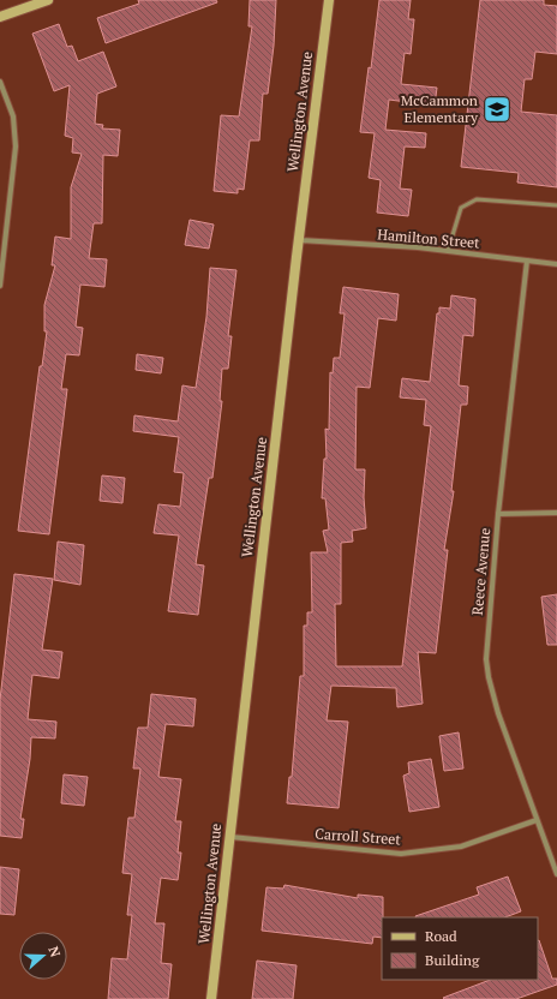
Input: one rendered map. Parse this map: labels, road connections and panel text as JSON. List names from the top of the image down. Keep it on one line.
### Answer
{"streets":{"street":["Wellington Avenue","Hamilton Street","Reece Avenue","Carroll Street"]},"crossings":[["Wellington Avenue","Hamilton Street"],["Wellington Avenue","Carroll Street"],["Hamilton Street","Reece Avenue"],["Reece Avenue","Carroll Street"]],"places":{"school or university":["McCammon Elementary"]},"legend":["Road","Building"],"north":"right"}
